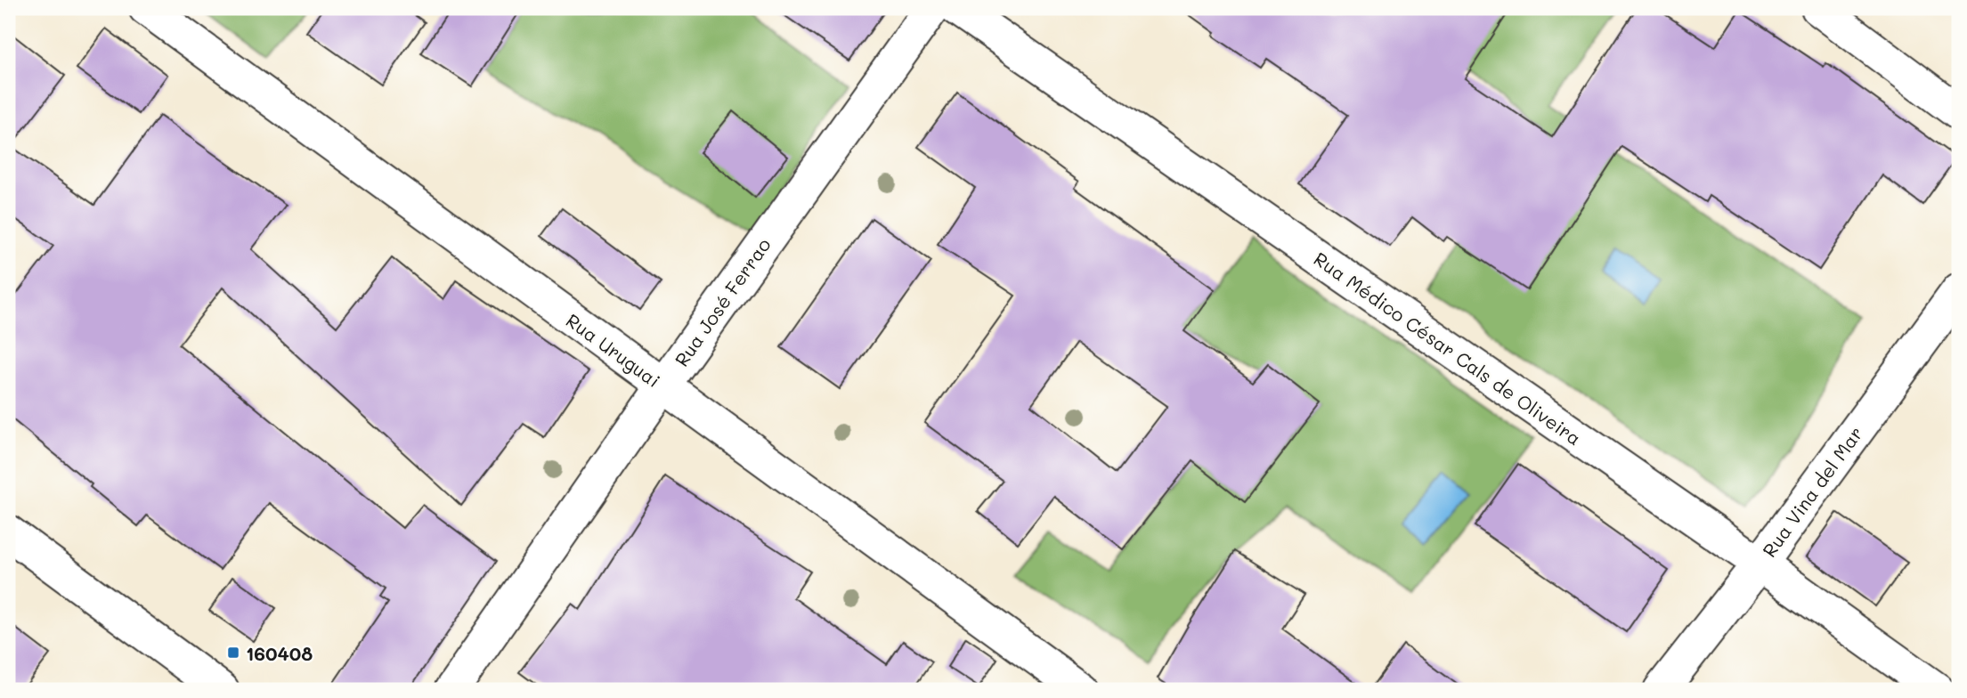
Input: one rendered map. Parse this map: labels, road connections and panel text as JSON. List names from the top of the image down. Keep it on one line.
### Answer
{"streets":{"street":["Rua José Ferrao","Rua Médico César Cals de Oliveira","Rua Uruguai","Rua Vina del Mar"]},"crossings":[["Rua José Ferrao","Rua Uruguai"],["Rua Médico César Cals de Oliveira","Rua Vina del Mar"]],"places":{"transit":["160408"]}}
